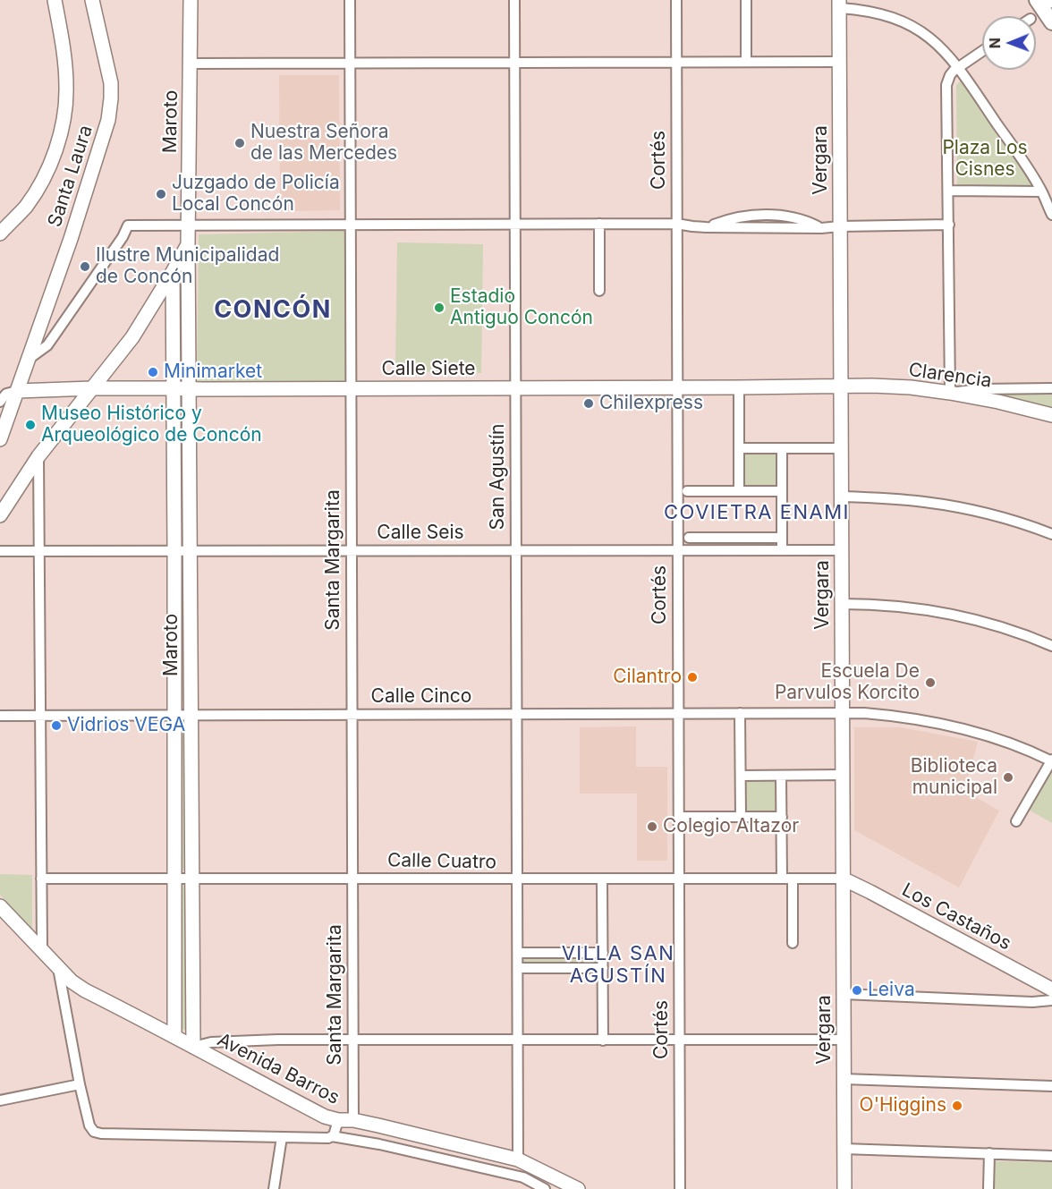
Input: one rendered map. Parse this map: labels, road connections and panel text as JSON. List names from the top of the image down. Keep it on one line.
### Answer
{"streets":{"street":["Maroto","Cortés","Vergara","Santa Laura","Calle Siete","Clarencia","San Agustín","Calle Seis","Santa Margarita","Calle Cinco","Calle Cuatro","Los Castaños","Avenida Barros"]},"crossings":[["Maroto","Calle Siete"],["Maroto","Calle Seis"],["Maroto","Calle Cinco"],["Maroto","Calle Cuatro"],["Maroto","Avenida Barros"],["Cortés","Calle Siete"],["Cortés","Calle Seis"],["Cortés","Calle Cinco"],["Cortés","Calle Cuatro"],["Vergara","Calle Siete"],["Vergara","Clarencia"],["Vergara","Calle Seis"],["Vergara","Calle Cinco"],["Vergara","Calle Cuatro"],["Vergara","Los Castaños"],["Santa Laura","Calle Siete"],["Calle Siete","Clarencia"],["Calle Siete","San Agustín"],["Calle Siete","Santa Margarita"],["San Agustín","Calle Seis"],["San Agustín","Calle Cinco"],["San Agustín","Calle Cuatro"],["San Agustín","Avenida Barros"],["Calle Seis","Santa Margarita"],["Santa Margarita","Calle Cinco"],["Santa Margarita","Calle Cuatro"],["Santa Margarita","Avenida Barros"],["Calle Cuatro","Los Castaños"]],"districts":["CONCÓN","COVIETRA ENAMI","VILLA SAN AGUSTÍN"],"parks":["Plaza Los Cisnes"],"places":["Nuestra Señora de las Mercedes","Juzgado de Policía Local Concón","Ilustre Municipalidad de Concón","Estadio Antiguo Concón","Minimarket","Chilexpress","Museo Histórico y Arqueológico de Concón","Cilantro","Escuela De Parvulos Korcito","Vidrios VEGA","Biblioteca municipal","Colegio Altazor","Leiva","O'Higgins"],"north":"left"}
